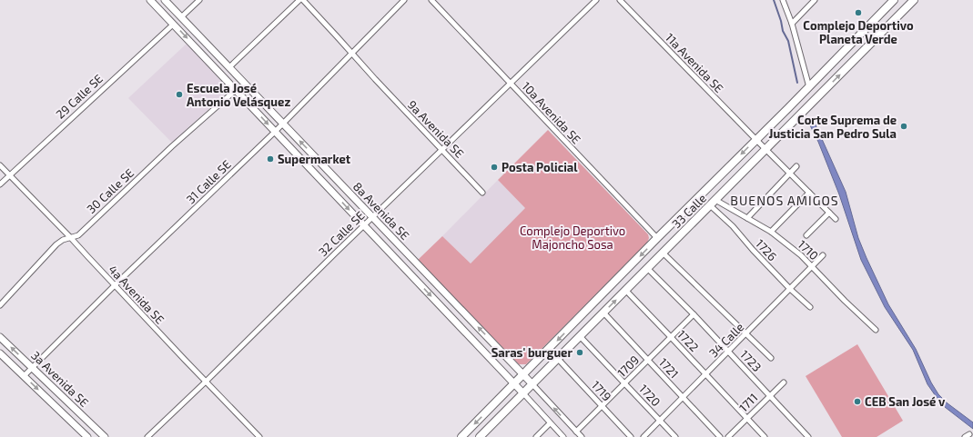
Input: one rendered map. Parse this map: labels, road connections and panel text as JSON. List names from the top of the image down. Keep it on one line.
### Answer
{"streets":{"main road":["33 Calle"],"street":["11a Avenida SE","29 Calle SE","10a Avenida SE","9a Avenida SE","31 Calle SE","30 Calle SE","8a Avenida SE","32 Calle SE","1726","1710","4a Avenida SE","34 Calle","1722","1723","1709","1721","3a Avenida SE","1719","1720","1711"]},"crossings":[["11a Avenida SE","33 Calle"],["29 Calle SE","8a Avenida SE"],["29 Calle SE","4a Avenida SE"],["10a Avenida SE","33 Calle"],["10a Avenida SE","32 Calle SE"],["9a Avenida SE","31 Calle SE"],["9a Avenida SE","32 Calle SE"],["31 Calle SE","8a Avenida SE"],["31 Calle SE","4a Avenida SE"],["31 Calle SE","3a Avenida SE"],["30 Calle SE","8a Avenida SE"],["30 Calle SE","4a Avenida SE"],["8a Avenida SE","33 Calle"],["8a Avenida SE","32 Calle SE"],["8a Avenida SE","1709"],["33 Calle","1726"],["33 Calle","1710"],["33 Calle","1722"],["33 Calle","1723"],["33 Calle","1721"],["33 Calle","1719"],["33 Calle","1720"],["32 Calle SE","4a Avenida SE"],["1726","1710"],["1726","34 Calle"],["1710","34 Calle"],["34 Calle","1722"],["34 Calle","1723"],["34 Calle","1721"],["34 Calle","1720"],["1722","1709"],["1722","1711"],["1723","1709"],["1723","1711"],["1709","1721"],["1709","1719"],["1709","1720"]],"districts":["BUENOS AMIGOS"],"parks":["Complejo Deportivo Majoncho Sosa"],"places":["Complejo Deportivo Planeta Verde","Escuela José Antonio Velásquez","Corte Suprema de Justicia San Pedro Sula","Supermarket","Posta Policial","Saras' burguer","CEB San José v"]}
